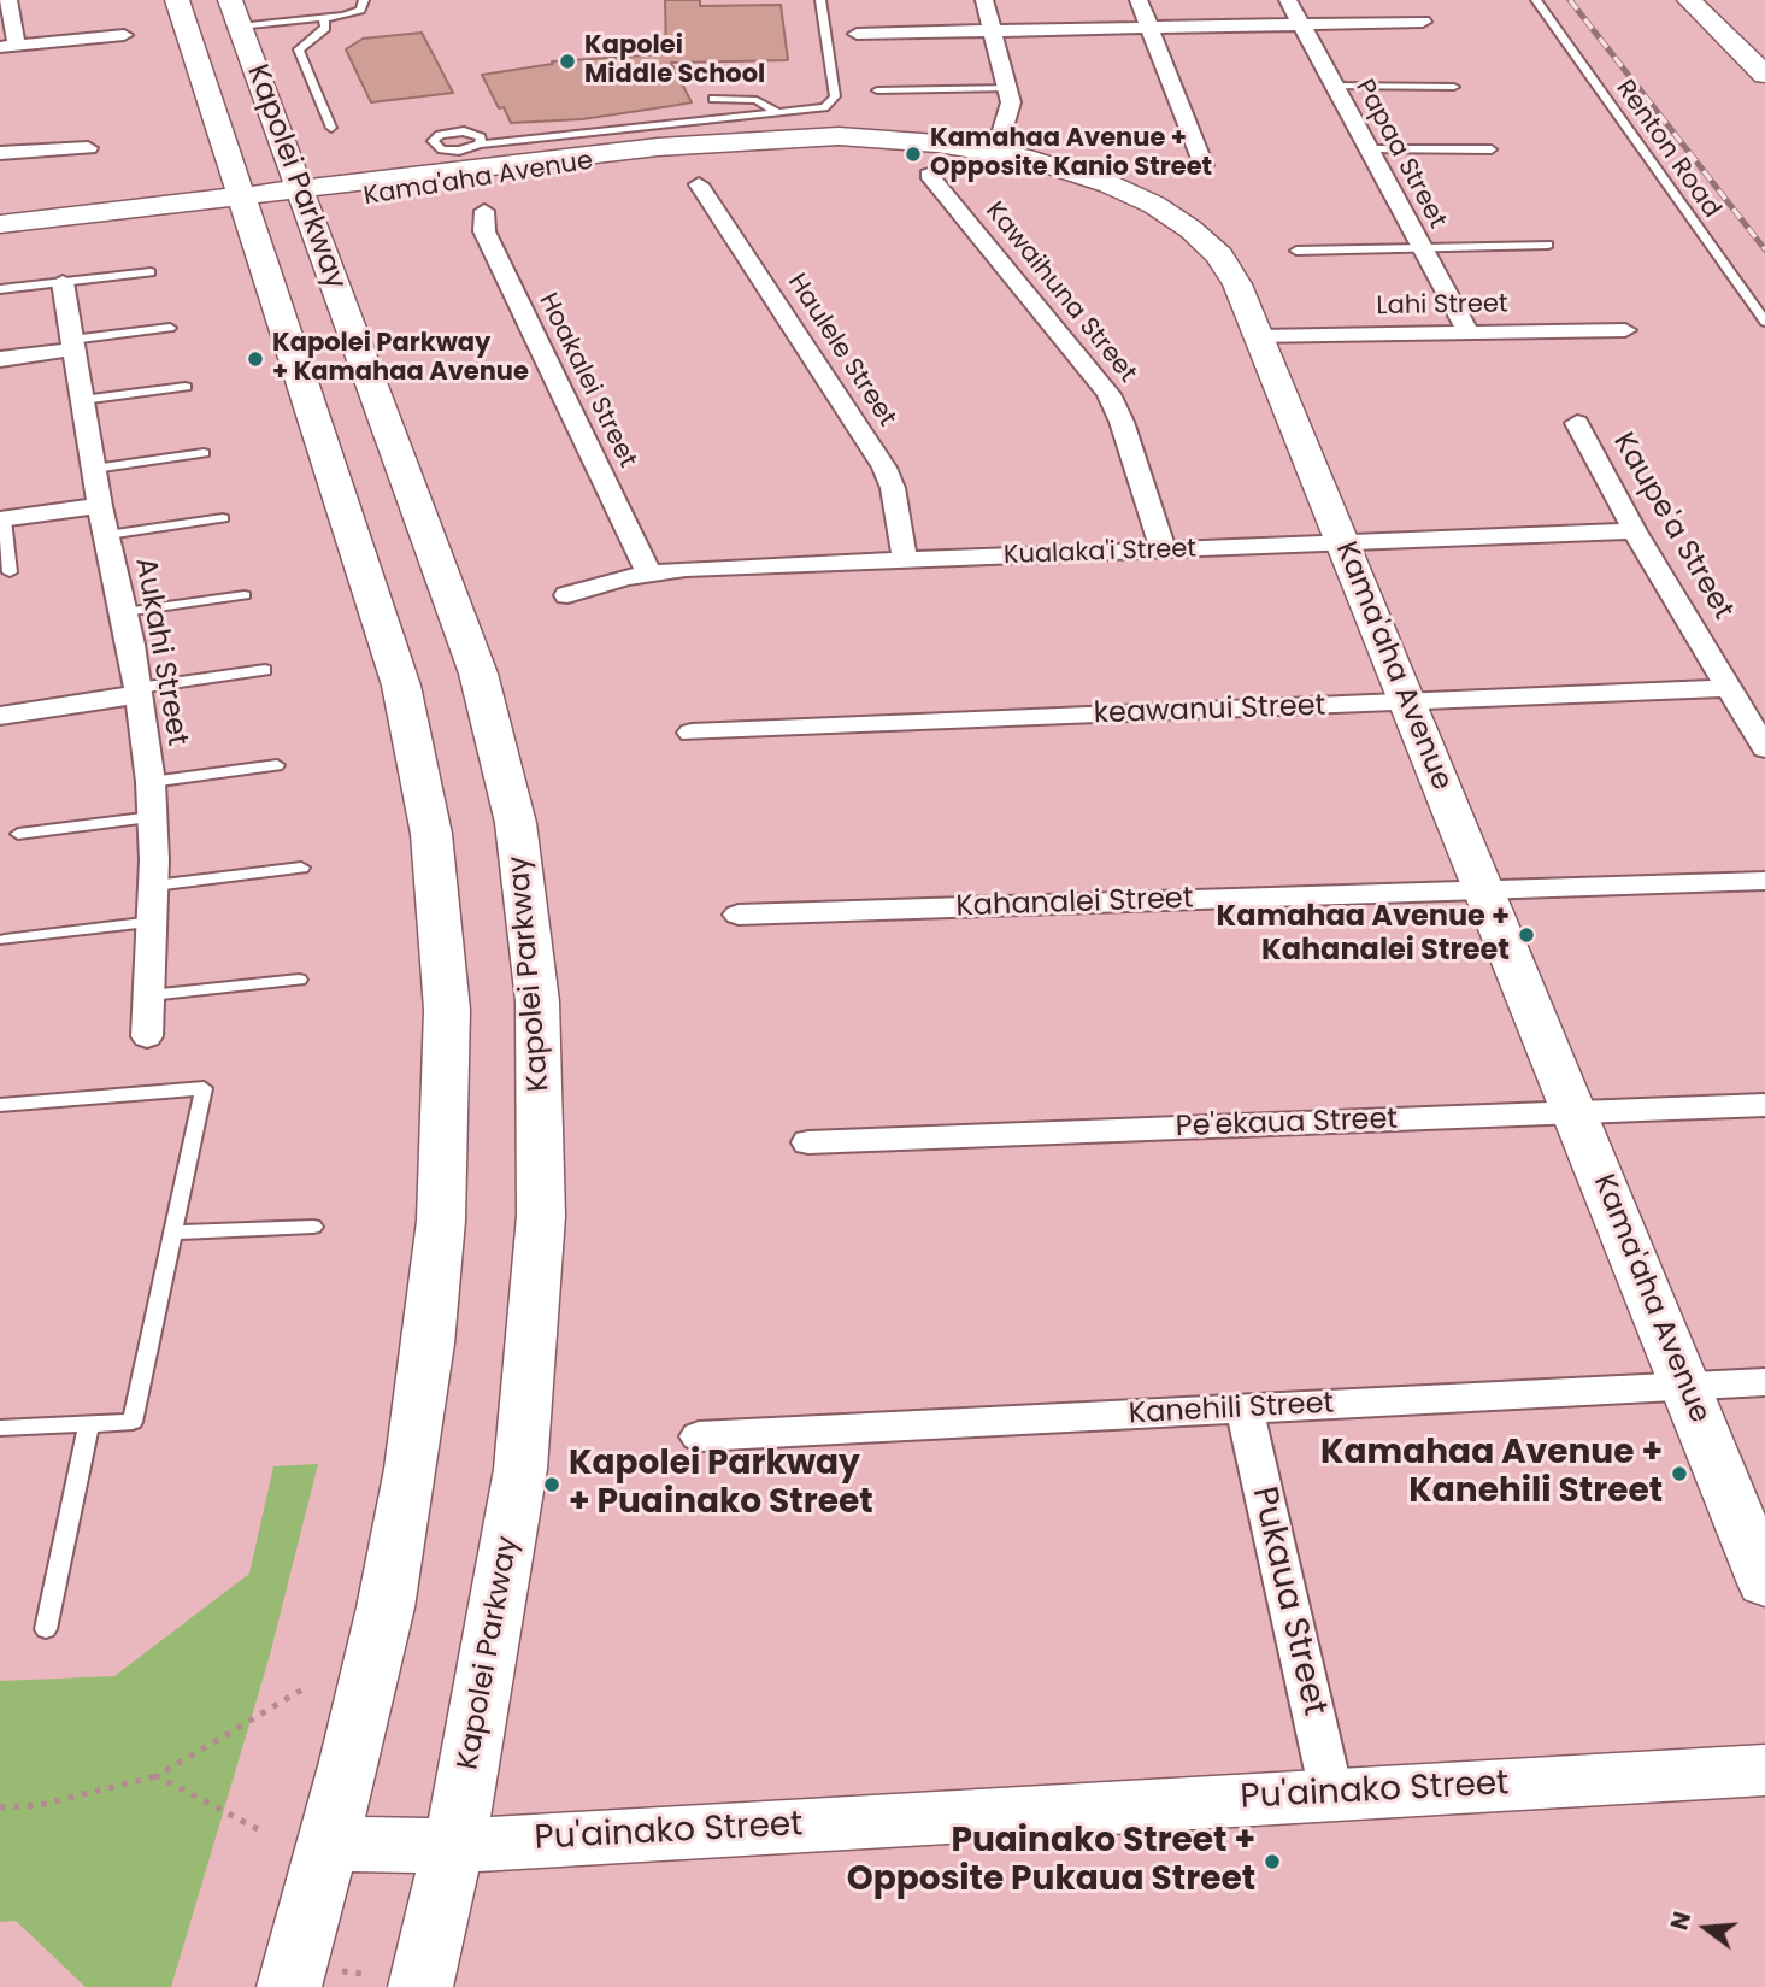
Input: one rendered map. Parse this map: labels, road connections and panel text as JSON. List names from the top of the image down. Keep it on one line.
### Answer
{"streets":{"main road":["Kapolei Parkway","Kama'aha Avenue","Pu'ainako Street"],"street":["Papaa Street","Kawaihuna Street","Lahi Street","Haulele Street","Hoakalei Street","Kaupe'a Street","Kualaka'i Street","Aukahi Street","keawanui Street","Kahanalei Street","Pe'ekaua Street","Kanehili Street","Pukaua Street"],"lane":["Renton Road"]},"crossings":[["Papaa Street","Lahi Street"],["Kapolei Parkway","Kama'aha Avenue"],["Kapolei Parkway","Pu'ainako Street"],["Kama'aha Avenue","Lahi Street"],["Kama'aha Avenue","Kualaka'i Street"],["Kama'aha Avenue","keawanui Street"],["Kama'aha Avenue","Kahanalei Street"],["Kama'aha Avenue","Pe'ekaua Street"],["Kama'aha Avenue","Kanehili Street"],["Kawaihuna Street","Kualaka'i Street"],["Haulele Street","Kualaka'i Street"],["Hoakalei Street","Kualaka'i Street"],["Kaupe'a Street","Kualaka'i Street"],["Kaupe'a Street","keawanui Street"],["Kanehili Street","Pukaua Street"],["Pukaua Street","Pu'ainako Street"]],"places":["Kapolei Middle School","Kamahaa Avenue + Opposite Kanio Street","Kapolei Parkway + Kamahaa Avenue","Kamahaa Avenue + Kahanalei Street","Kamahaa Avenue + Kanehili Street","Kapolei Parkway + Puainako Street","Puainako Street + Opposite Pukaua Street"],"north":"left"}
